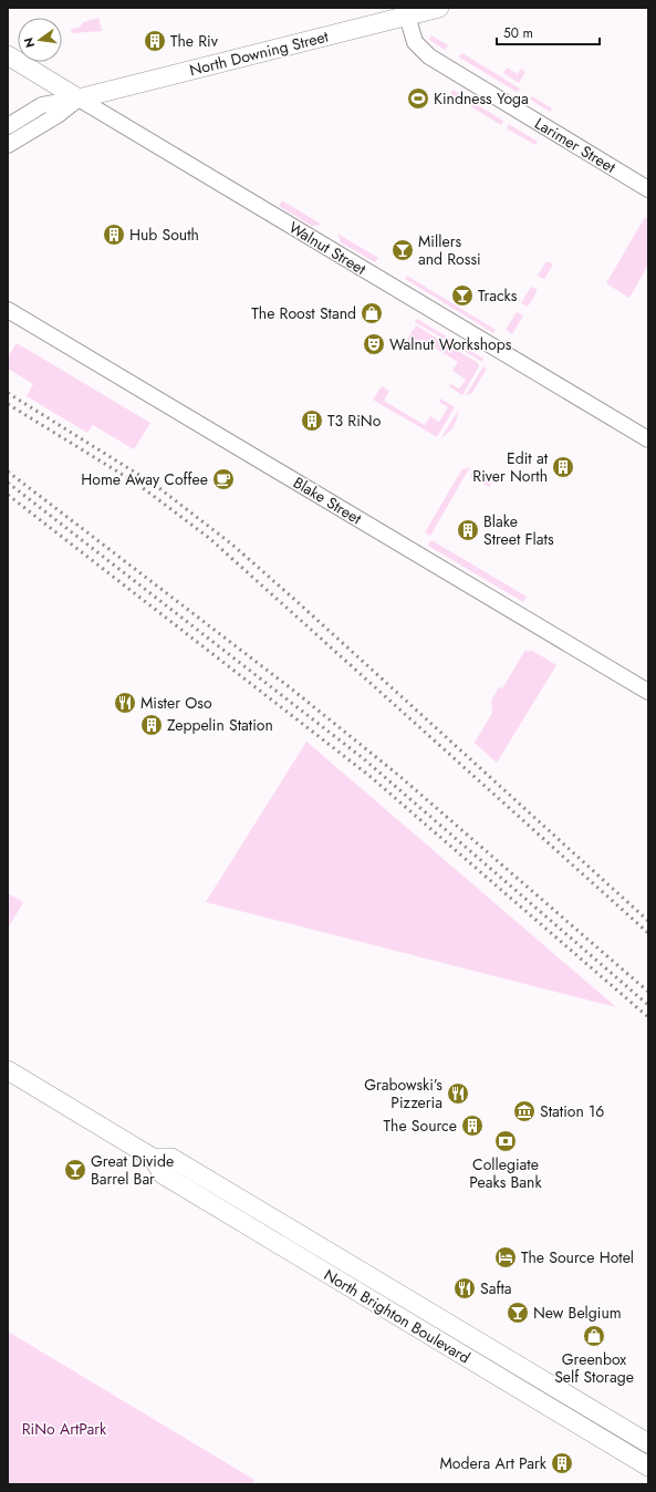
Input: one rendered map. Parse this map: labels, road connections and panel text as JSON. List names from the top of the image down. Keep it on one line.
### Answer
{"streets":{"main road":["North Downing Street","Walnut Street","North Brighton Boulevard"],"street":["Larimer Street","Blake Street"]},"crossings":[["North Downing Street","Larimer Street"],["North Downing Street","Walnut Street"]],"parks":["RiNo ArtPark"],"places":{"building":["The Riv","Hub South","T3 RiNo","Edit at River North","Blake Street Flats","Zeppelin Station","The Source","Modera Art Park"],"sports":["Kindness Yoga"],"bar":["Millers and Rossi","Tracks","Great Divide Barrel Bar","New Belgium"],"shop":["The Roost Stand","Greenbox Self Storage"],"theatre":["Walnut Workshops"],"cafe":["Home Away Coffee"],"restaurant":["Mister Oso","Grabowski’s Pizzeria","Safta"],"museum":["Station 16"],"bank":["Collegiate Peaks Bank"],"hotel":["The Source Hotel"]},"scale_bar":"50 m","north":"left"}
